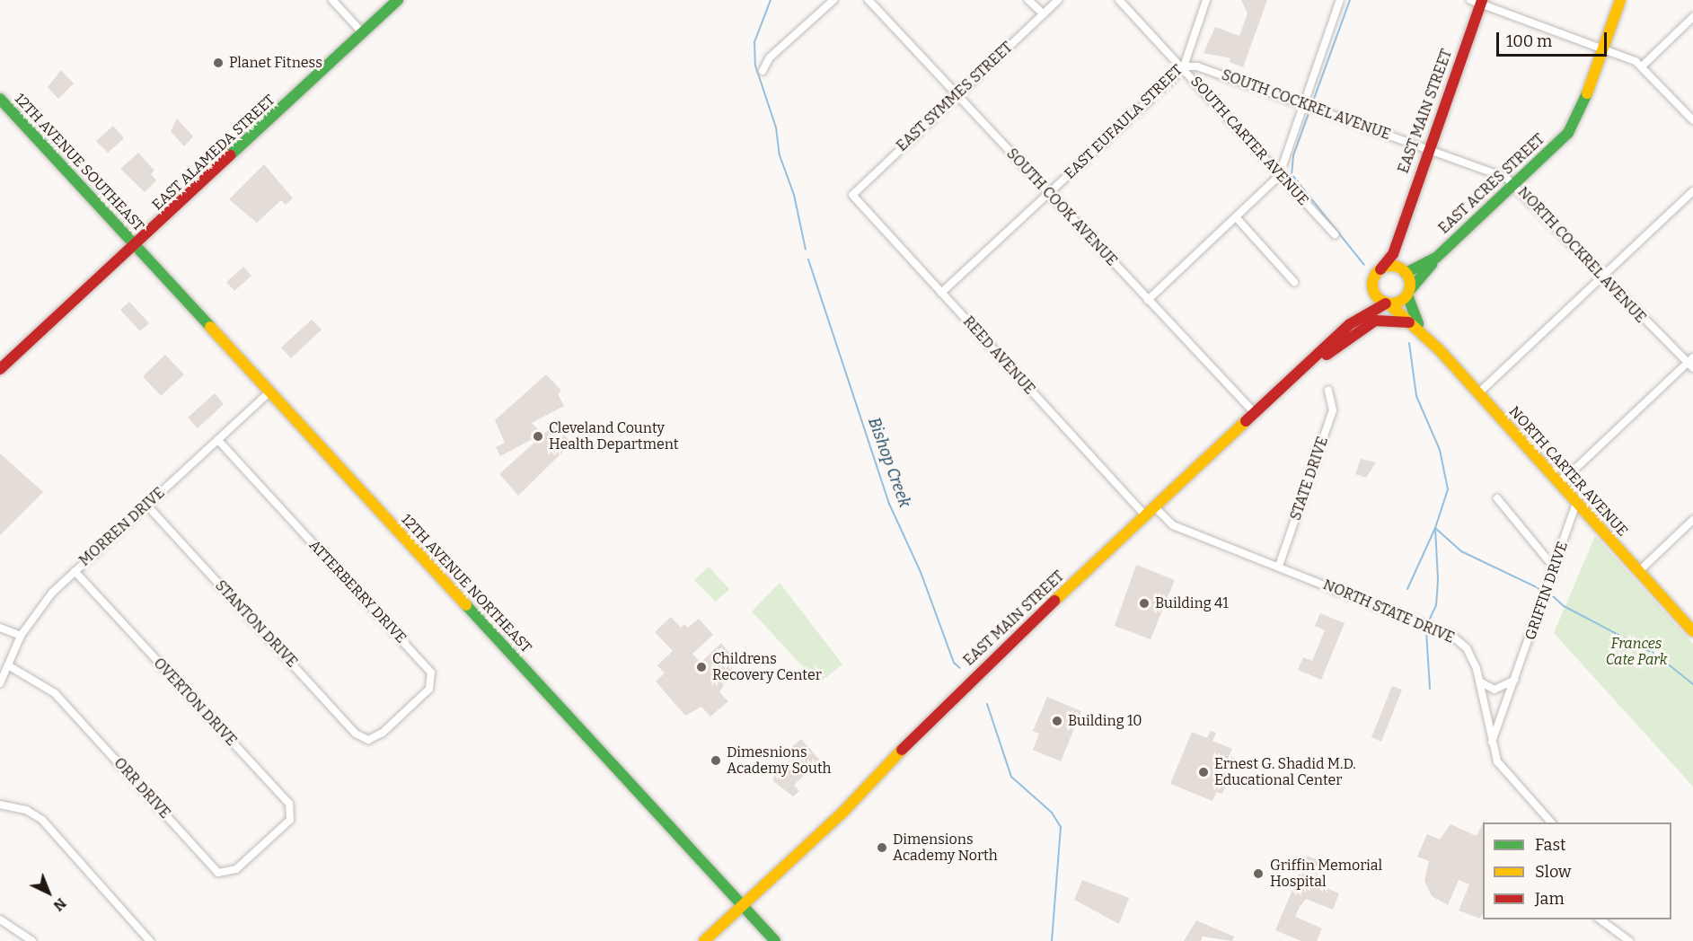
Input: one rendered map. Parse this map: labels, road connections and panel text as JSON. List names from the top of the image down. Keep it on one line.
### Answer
{"streets":{"street":["EAST SYMMES STREET","SOUTH COCKREL AVENUE","EAST MAIN STREET","EAST EUFAULA STREET","SOUTH CARTER AVENUE","EAST ALAMEDA STREET","12TH AVENUE SOUTHEAST","EAST ACRES STREET","SOUTH COOK AVENUE","NORTH COCKREL AVENUE","REED AVENUE","NORTH CARTER AVENUE","STATE DRIVE","MORREN DRIVE","12TH AVENUE NORTHEAST","GRIFFIN DRIVE","ATTERBERRY DRIVE","NORTH STATE DRIVE","STANTON DRIVE","OVERTON DRIVE","ORR DRIVE"]},"crossings":[["EAST SYMMES STREET","SOUTH COOK AVENUE"],["EAST SYMMES STREET","REED AVENUE"],["SOUTH COCKREL AVENUE","EAST MAIN STREET"],["SOUTH COCKREL AVENUE","EAST EUFAULA STREET"],["SOUTH COCKREL AVENUE","SOUTH CARTER AVENUE"],["SOUTH COCKREL AVENUE","NORTH COCKREL AVENUE"],["EAST MAIN STREET","EAST ACRES STREET"],["EAST MAIN STREET","SOUTH COOK AVENUE"],["EAST MAIN STREET","NORTH COCKREL AVENUE"],["EAST MAIN STREET","REED AVENUE"],["EAST MAIN STREET","NORTH CARTER AVENUE"],["EAST MAIN STREET","12TH AVENUE NORTHEAST"],["EAST MAIN STREET","NORTH STATE DRIVE"],["EAST EUFAULA STREET","SOUTH CARTER AVENUE"],["EAST EUFAULA STREET","SOUTH COOK AVENUE"],["EAST EUFAULA STREET","REED AVENUE"],["EAST ALAMEDA STREET","12TH AVENUE SOUTHEAST"],["EAST ALAMEDA STREET","12TH AVENUE NORTHEAST"],["12TH AVENUE SOUTHEAST","12TH AVENUE NORTHEAST"],["EAST ACRES STREET","NORTH COCKREL AVENUE"],["EAST ACRES STREET","NORTH CARTER AVENUE"],["NORTH CARTER AVENUE","GRIFFIN DRIVE"],["STATE DRIVE","NORTH STATE DRIVE"],["MORREN DRIVE","12TH AVENUE NORTHEAST"],["MORREN DRIVE","ATTERBERRY DRIVE"],["MORREN DRIVE","STANTON DRIVE"],["MORREN DRIVE","OVERTON DRIVE"],["MORREN DRIVE","ORR DRIVE"],["GRIFFIN DRIVE","NORTH STATE DRIVE"],["ATTERBERRY DRIVE","STANTON DRIVE"],["OVERTON DRIVE","ORR DRIVE"]],"water":["Bishop Creek"],"parks":["Frances Cate Park"],"places":["Planet Fitness","Cleveland County Health Department","Building 41","Childrens Recovery Center","Building 10","Dimesnions Academy South","Ernest G. Shadid M.D. Educational Center","Dimensions Academy North","Griffin Memorial Hospital"],"legend":["Fast","Slow","Jam"],"scale_bar":"100 m","north":"bottom right"}
